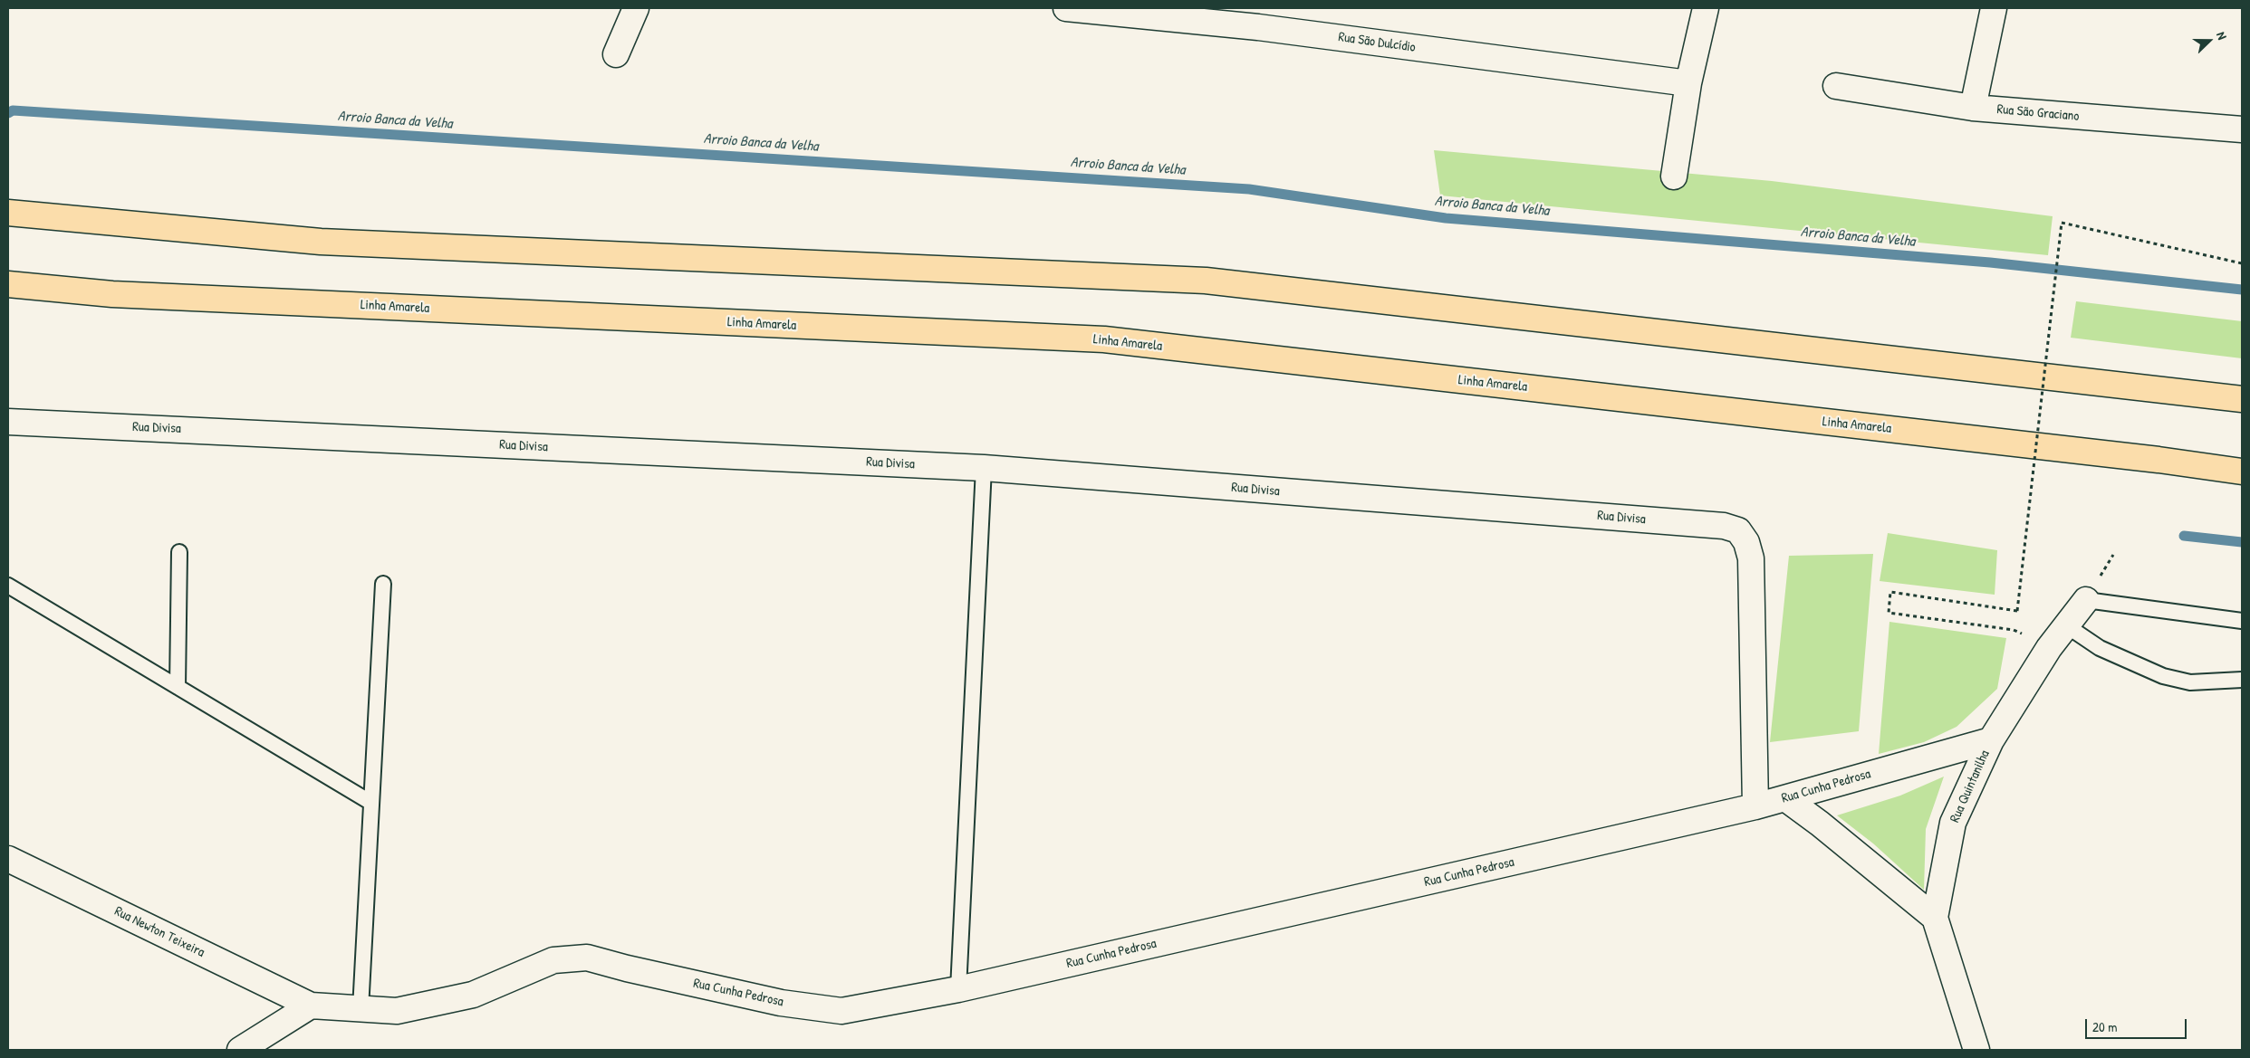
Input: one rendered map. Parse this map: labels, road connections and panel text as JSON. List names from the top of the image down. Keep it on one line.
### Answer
{"streets":{"highway":["Linha Amarela"],"street":["Rua São Dulcídio","Rua São Graciano","Rua Divisa","Rua Cunha Pedrosa","Rua Quintanilha","Rua Newton Teixeira"]},"crossings":[["Rua Divisa","Rua Cunha Pedrosa"],["Rua Cunha Pedrosa","Rua Quintanilha"],["Rua Cunha Pedrosa","Rua Newton Teixeira"]],"water":["Arroio Banca da Velha"],"scale_bar":"20 m","north":"right"}
